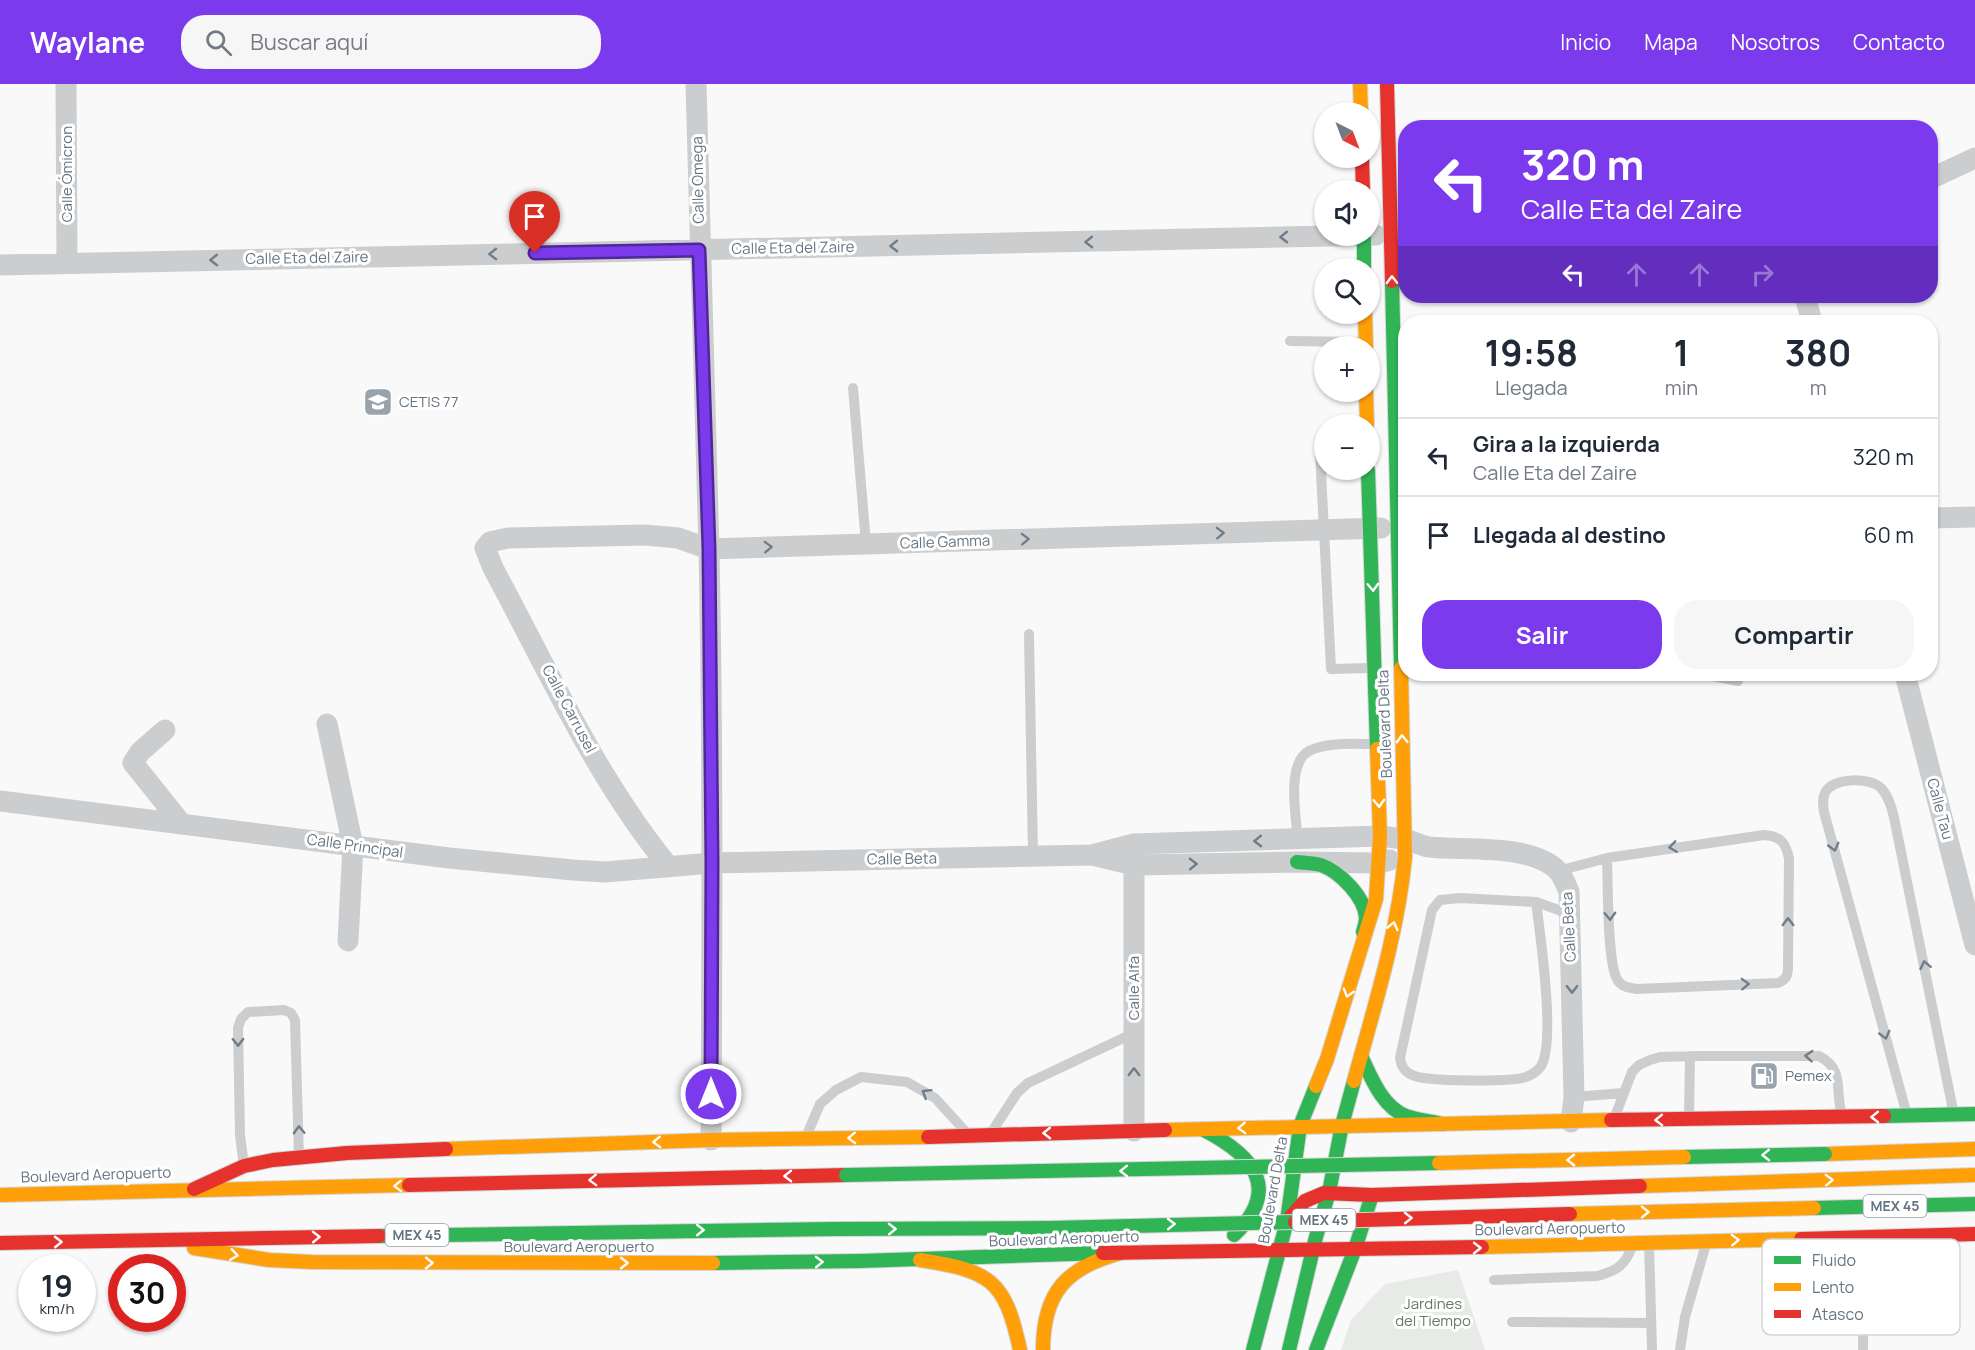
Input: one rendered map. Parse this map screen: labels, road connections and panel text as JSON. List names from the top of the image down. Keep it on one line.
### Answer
{"streets":{"main road":["Boulevard Delta","Boulevard Aeropuerto","MEX 45"],"street":["Calle Ómicron","Calle Omega","Calle Eta del Zaire","Calle Gamma","Calle Carrusel","Calle Tau","Calle Principal","Calle Beta","Calle Alfa"]},"crossings":[["Calle Ómicron","Calle Eta del Zaire"],["Calle Omega","Calle Eta del Zaire"],["Calle Omega","Calle Gamma"],["Calle Omega","Calle Principal"],["Calle Omega","Calle Beta"],["Calle Omega","Boulevard Aeropuerto"],["Calle Eta del Zaire","Boulevard Delta"],["Calle Gamma","Calle Carrusel"],["Calle Gamma","Boulevard Delta"],["Calle Carrusel","Calle Principal"],["Boulevard Delta","Calle Beta"],["Boulevard Delta","Boulevard Aeropuerto"],["Calle Principal","Calle Beta"],["Calle Beta","Calle Alfa"],["Calle Beta","Boulevard Aeropuerto"],["Calle Alfa","Boulevard Aeropuerto"]],"one_way":["Calle Eta del Zaire","Calle Gamma","Calle Alfa"],"parks":["Jardines del Tiempo"],"places":{"school or university":["CETIS 77"],"fuel station":["Pemex"]},"legend":["Fluido","Lento","Atasco"],"north":"bottom right","page":{"header":"Waylane","search":"Buscar aquí","nav":["Inicio","Mapa","Nosotros","Contacto"],"map_buttons":["+","−"],"turn":["320 m","Calle Eta del Zaire"],"eta":["19:58","Llegada","1","min","380","m"],"list":[{"name":"Gira a la izquierda","note":"Calle Eta del Zaire","value":"320 m"},{"name":"Llegada al destino","value":"60 m"}],"buttons":["Salir","Compartir"],"speed":"19 km/h","limit":"30"}}
